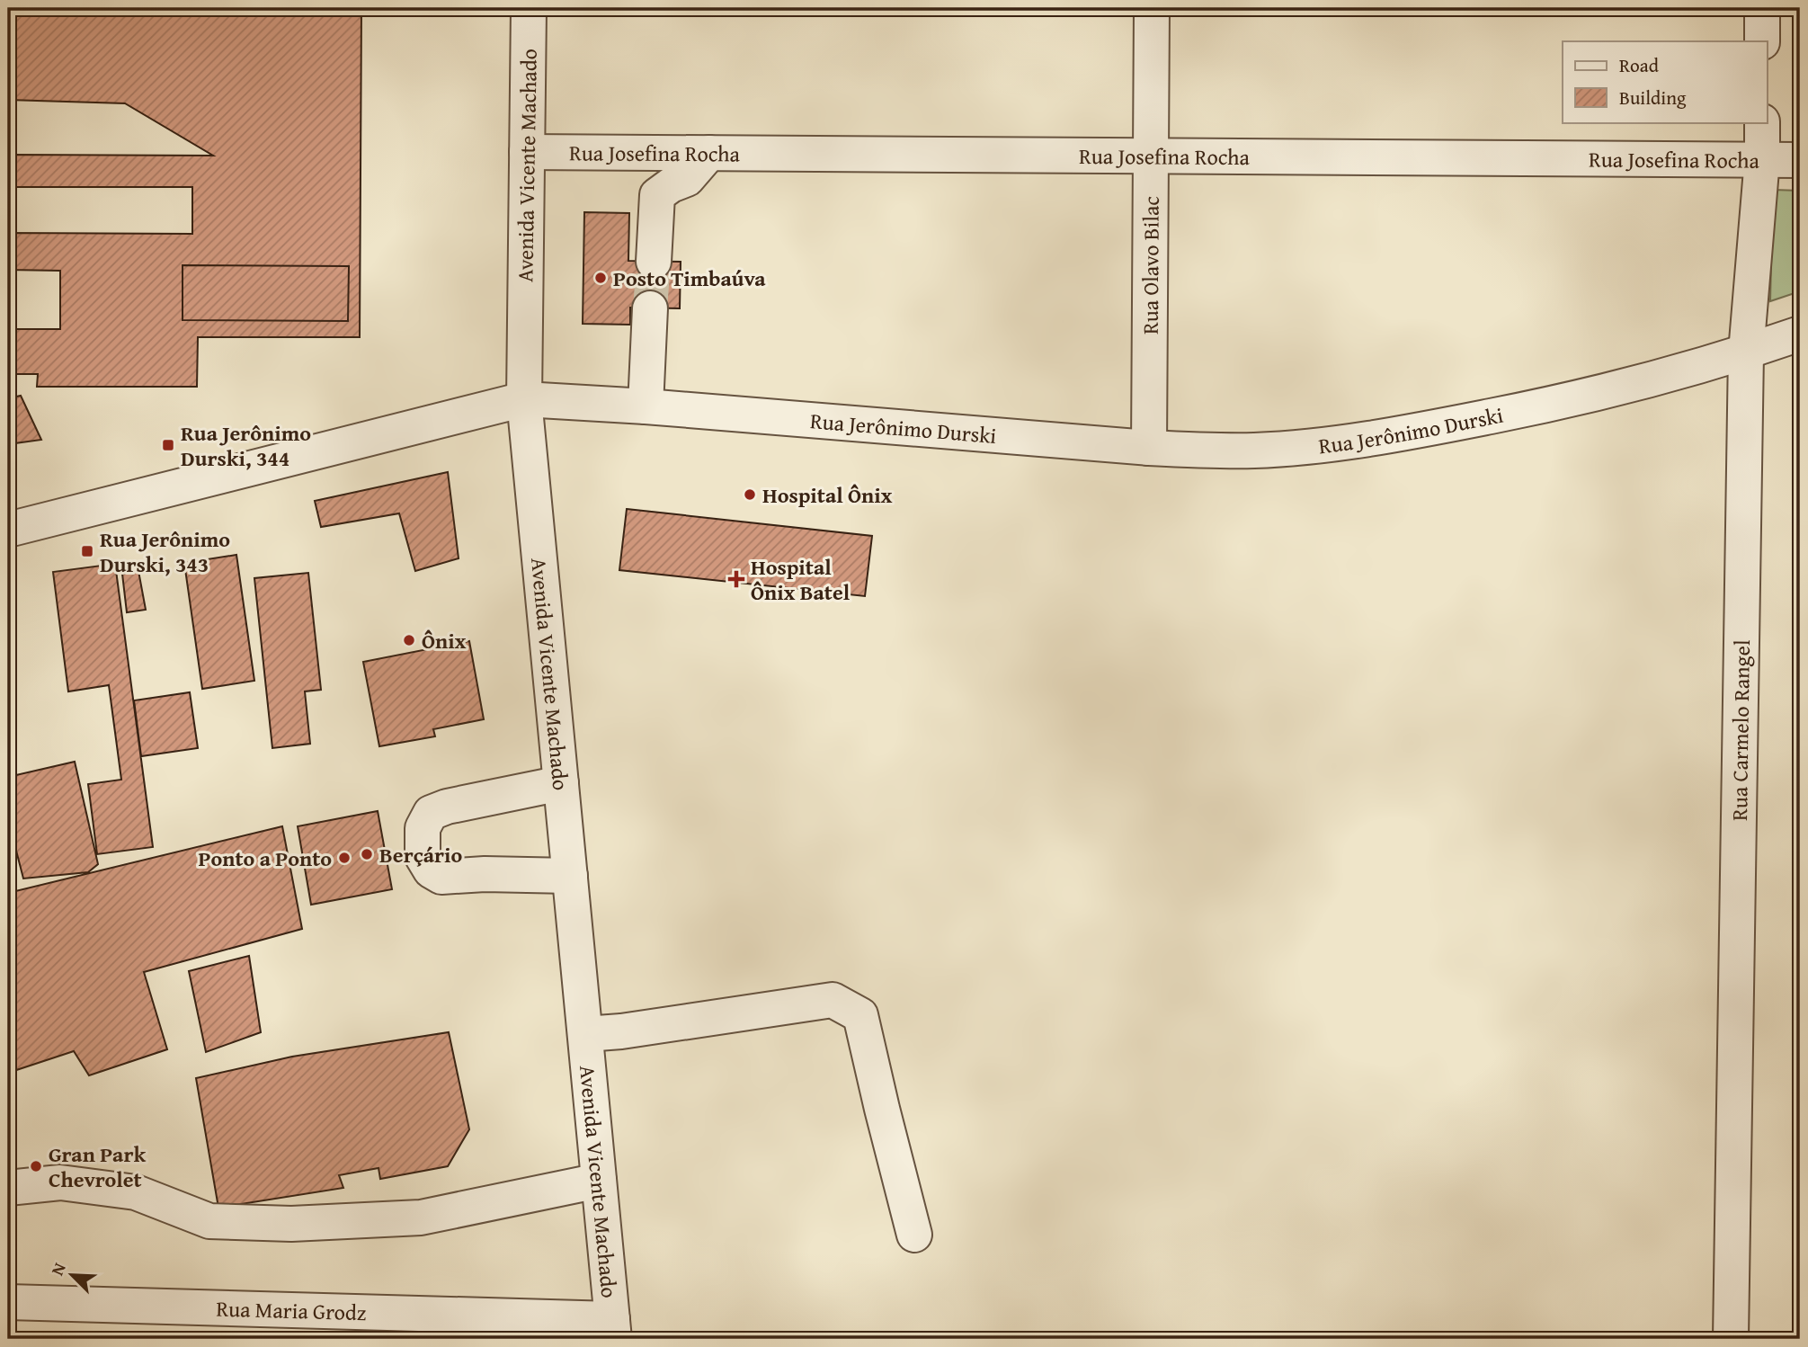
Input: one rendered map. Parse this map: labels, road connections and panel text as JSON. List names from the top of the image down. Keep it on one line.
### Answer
{"streets":{"street":["Rua Josefina Rocha","Avenida Vicente Machado","Rua Olavo Bilac","Rua Jerônimo Durski","Rua Carmelo Rangel","Rua Maria Grodz"]},"crossings":[["Rua Josefina Rocha","Avenida Vicente Machado"],["Rua Josefina Rocha","Rua Olavo Bilac"],["Rua Josefina Rocha","Rua Carmelo Rangel"],["Avenida Vicente Machado","Rua Jerônimo Durski"],["Avenida Vicente Machado","Rua Maria Grodz"],["Rua Olavo Bilac","Rua Jerônimo Durski"],["Rua Jerônimo Durski","Rua Carmelo Rangel"]],"places":{"other":["Posto Timbaúva","Hospital Ônix","Ônix","Berçário","Ponto a Ponto","Gran Park Chevrolet"],"transit":["Rua Jerônimo Durski, 344","Rua Jerônimo Durski, 343"],"health":["Hospital Ônix Batel"]},"legend":["Road","Building"],"north":"top left"}
